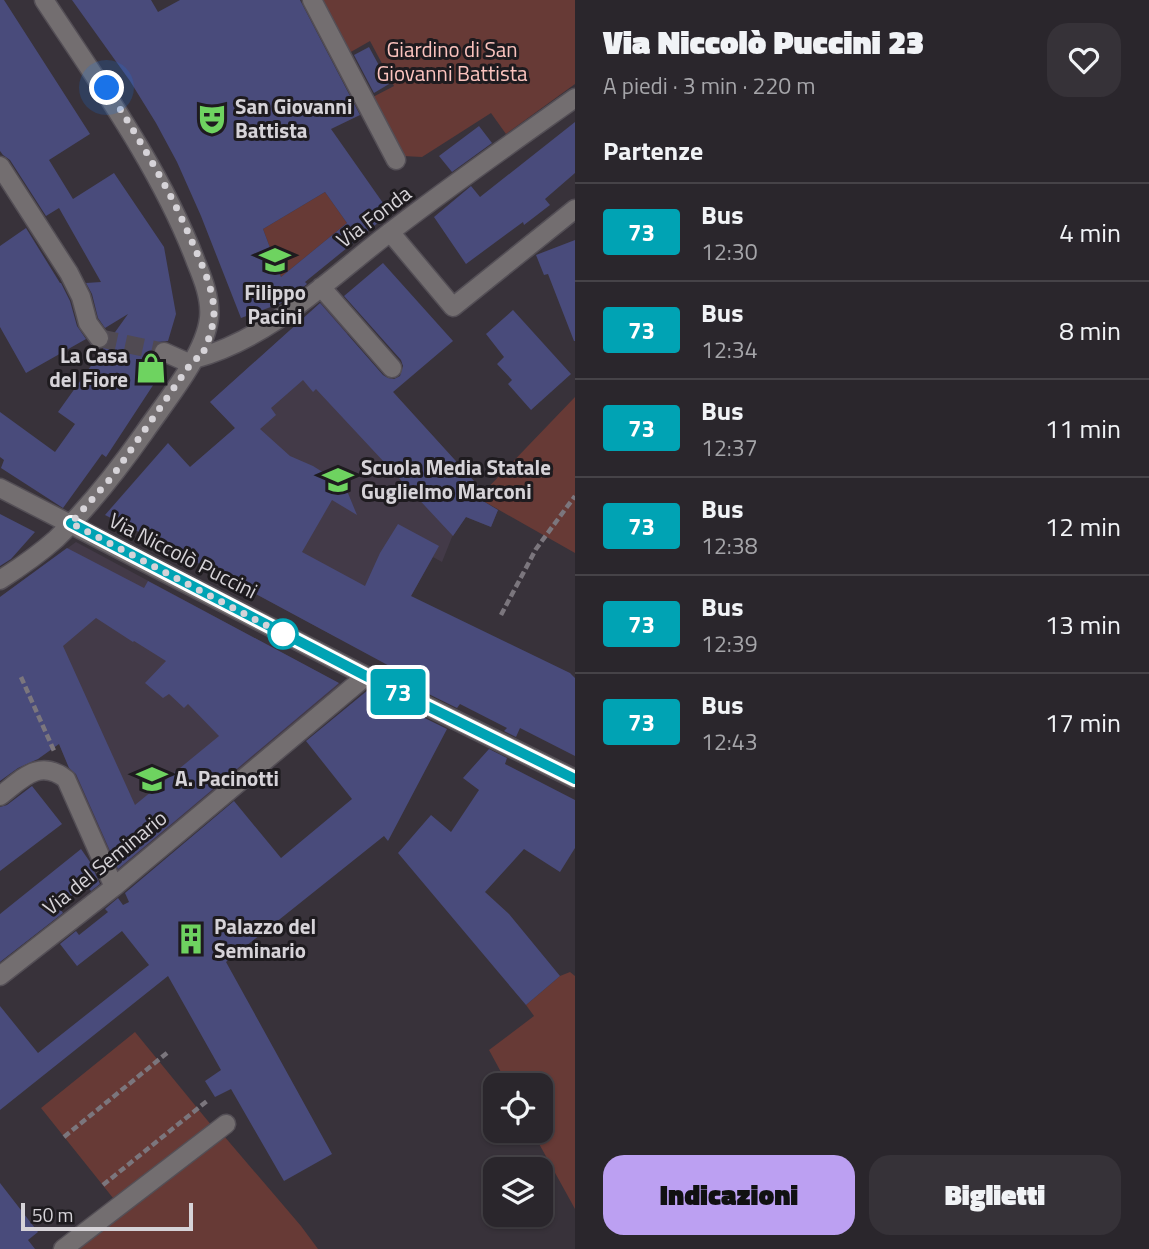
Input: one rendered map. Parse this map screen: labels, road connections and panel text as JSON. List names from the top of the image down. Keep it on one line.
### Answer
{"streets":{"street":["Via Fonda","Via Niccolò Puccini","Via del Seminario"]},"crossings":[["Via Niccolò Puccini","Via del Seminario"]],"parks":["Giardino di San Giovanni Battista"],"places":{"theatre":["San Giovanni Battista"],"school or university":["Filippo Pacini","Scuola Media Statale Guglielmo Marconi","A. Pacinotti"],"shop":["La Casa del Fiore"],"building":["Palazzo del Seminario"]},"lines":["bus line 73"],"scale_bar":"50 m","page":{"on_map":"73","heading":[["Via Niccolò Puccini 23","A piedi · 3 min · 220 m"],"Partenze"],"list":[{"mark":"73","name":"Bus","note":"12:30","value":"4 min"},{"mark":"73","name":"Bus","note":"12:34","value":"8 min"},{"mark":"73","name":"Bus","note":"12:37","value":"11 min"},{"mark":"73","name":"Bus","note":"12:38","value":"12 min"},{"mark":"73","name":"Bus","note":"12:39","value":"13 min"},{"mark":"73","name":"Bus","note":"12:43","value":"17 min"}],"buttons":["Indicazioni","Biglietti"],"scale":"50 m"}}
